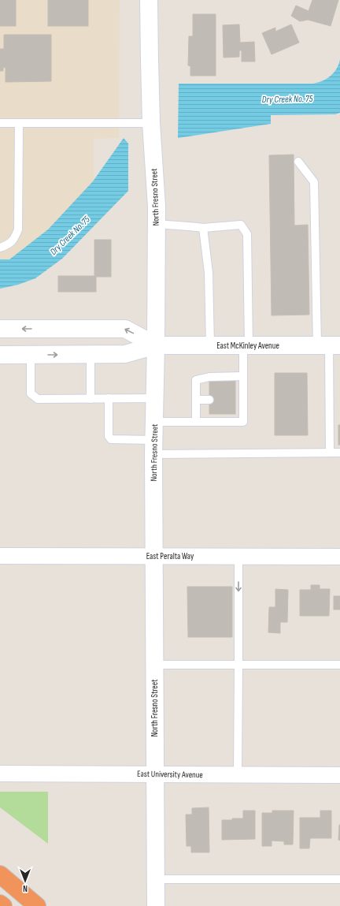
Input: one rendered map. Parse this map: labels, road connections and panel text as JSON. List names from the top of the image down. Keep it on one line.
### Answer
{"streets":{"main road":["North Fresno Street","East McKinley Avenue"],"street":["East Peralta Way","East University Avenue"]},"crossings":[["North Fresno Street","East McKinley Avenue"],["North Fresno Street","East Peralta Way"],["North Fresno Street","East University Avenue"]],"water":["Dry Creek No. 75"],"north":"bottom"}
